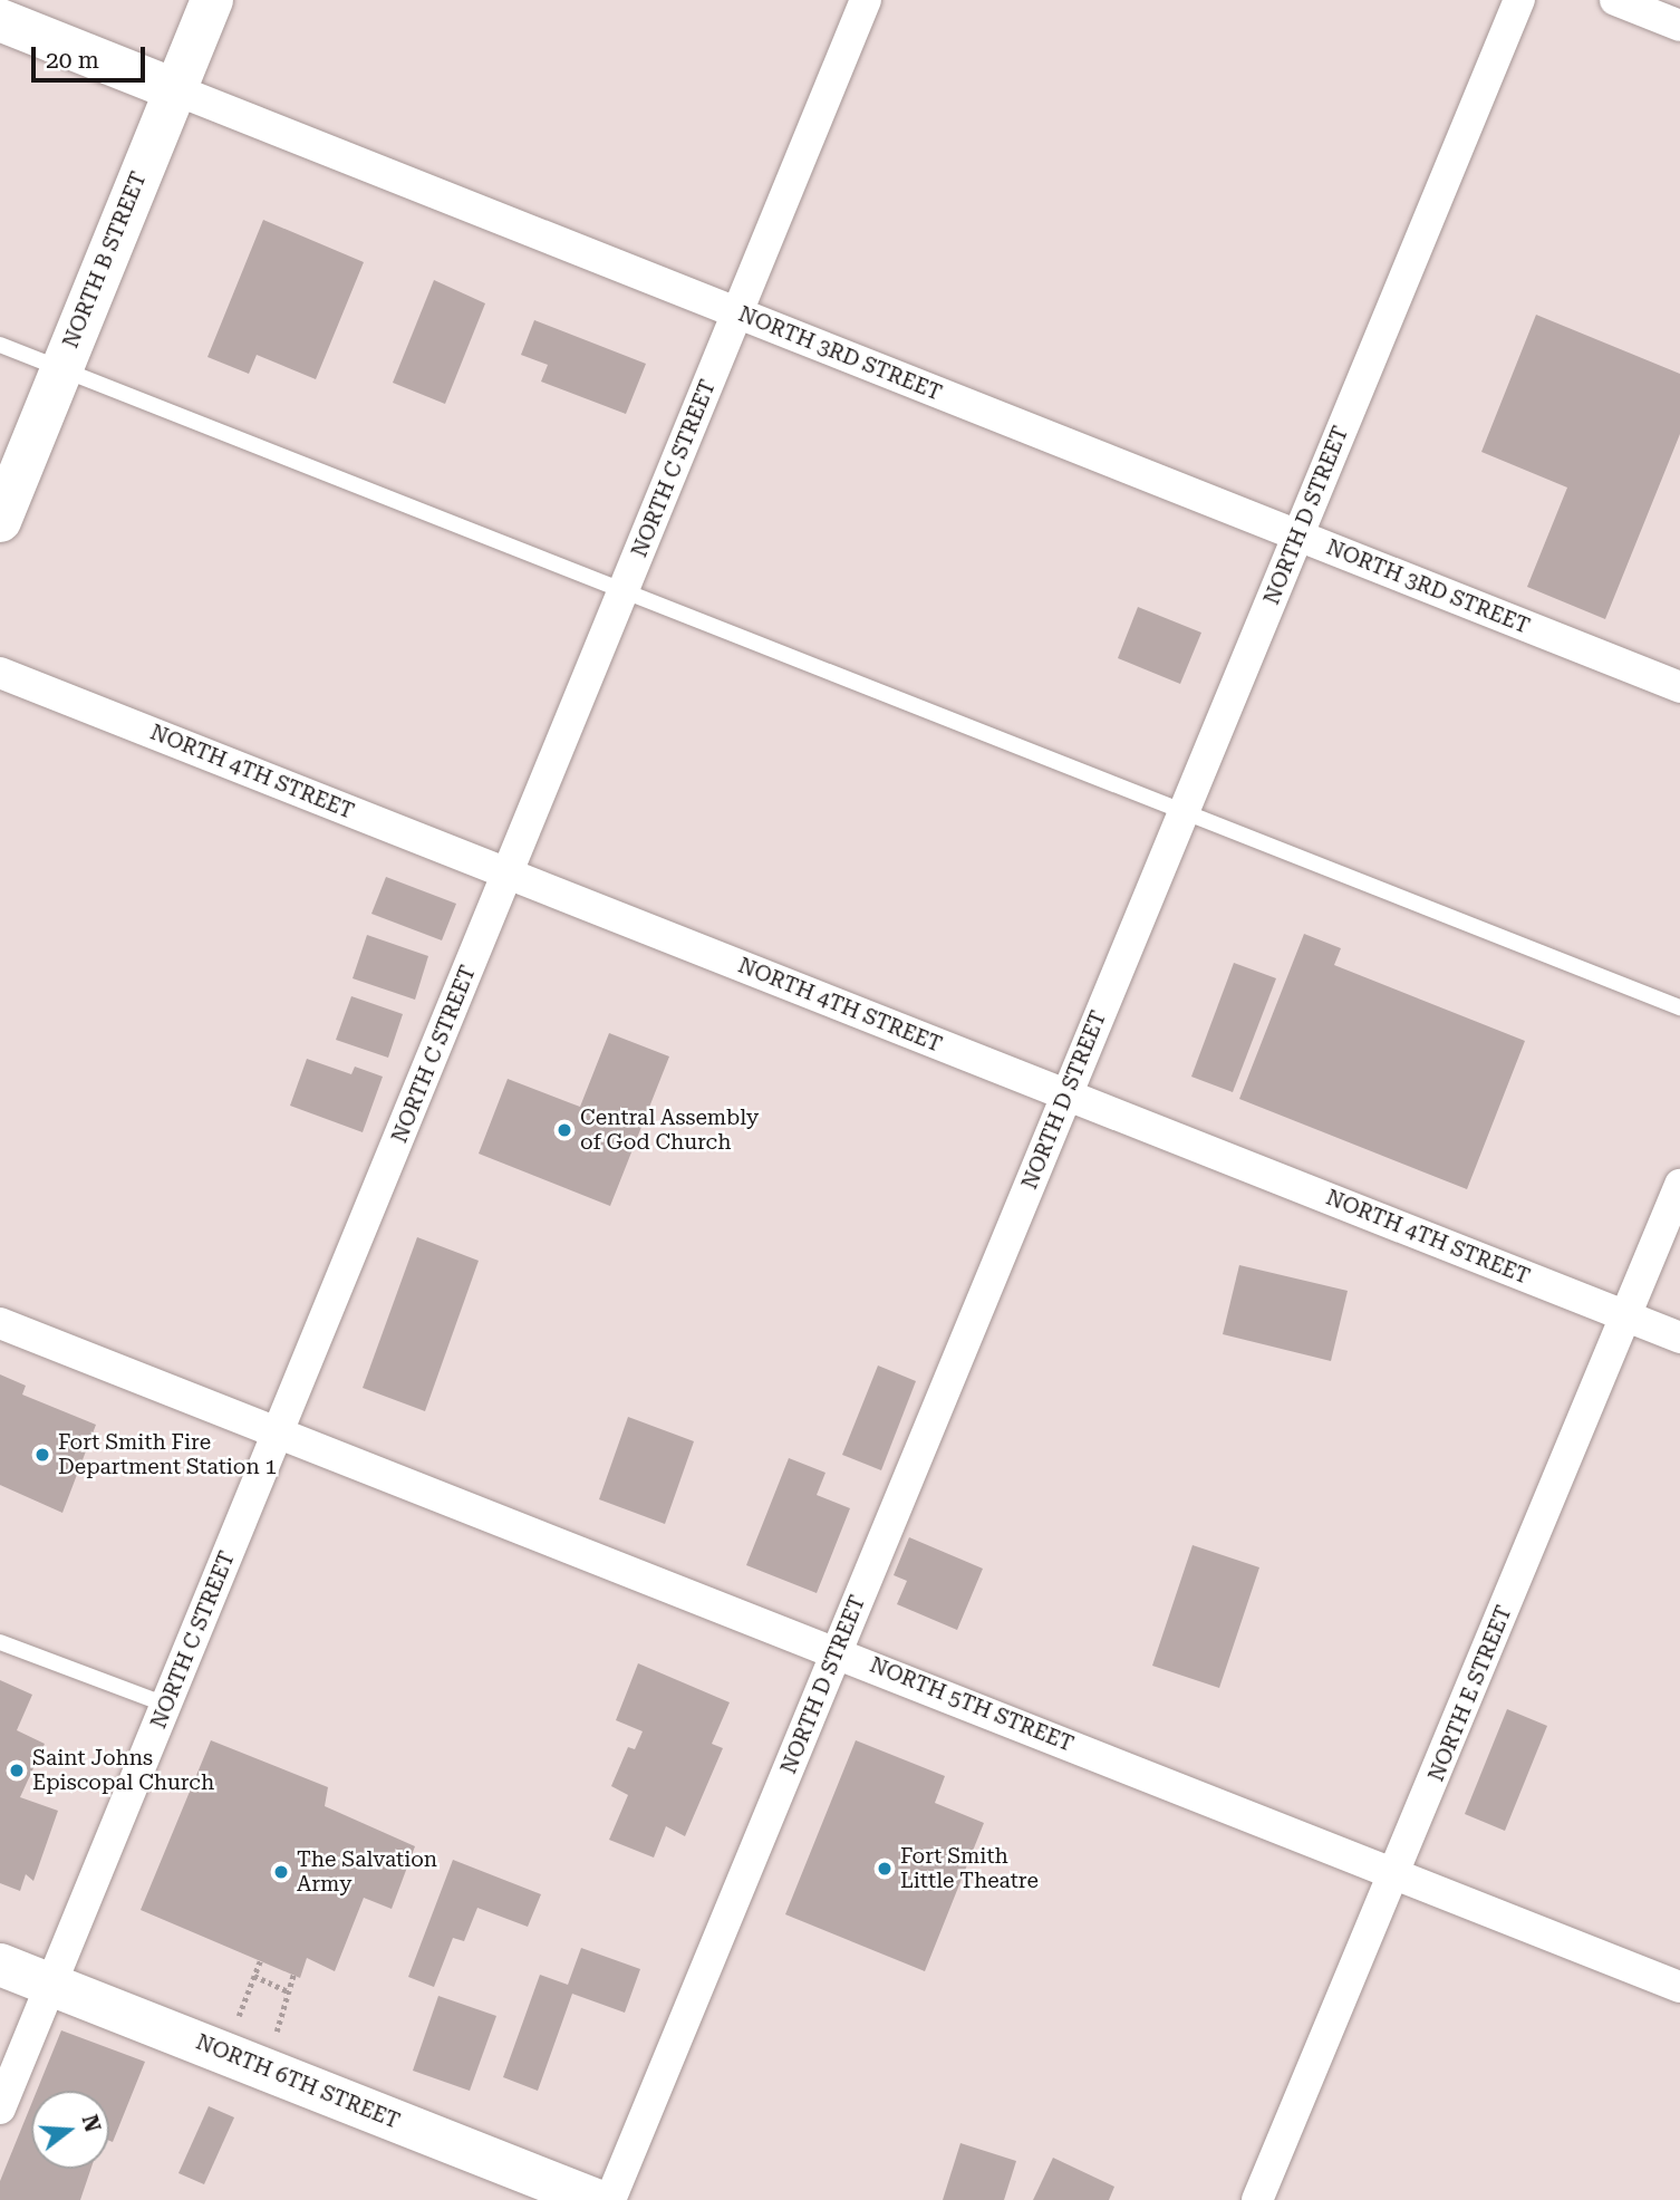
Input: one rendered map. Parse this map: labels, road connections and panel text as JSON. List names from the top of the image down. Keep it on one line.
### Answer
{"streets":{"street":["NORTH B STREET","NORTH 3RD STREET","NORTH C STREET","NORTH D STREET","NORTH 4TH STREET","NORTH E STREET","NORTH 5TH STREET","NORTH 6TH STREET"]},"crossings":[["NORTH B STREET","NORTH 3RD STREET"],["NORTH 3RD STREET","NORTH C STREET"],["NORTH 3RD STREET","NORTH D STREET"],["NORTH C STREET","NORTH 4TH STREET"],["NORTH C STREET","NORTH 5TH STREET"],["NORTH C STREET","NORTH 6TH STREET"],["NORTH D STREET","NORTH 4TH STREET"],["NORTH D STREET","NORTH 5TH STREET"],["NORTH 4TH STREET","NORTH E STREET"],["NORTH E STREET","NORTH 5TH STREET"]],"places":["Central Assembly of God Church","Fort Smith Fire Department Station 1","Saint Johns Episcopal Church","Fort Smith Little Theatre","The Salvation Army"],"scale_bar":"20 m","north":"right"}
